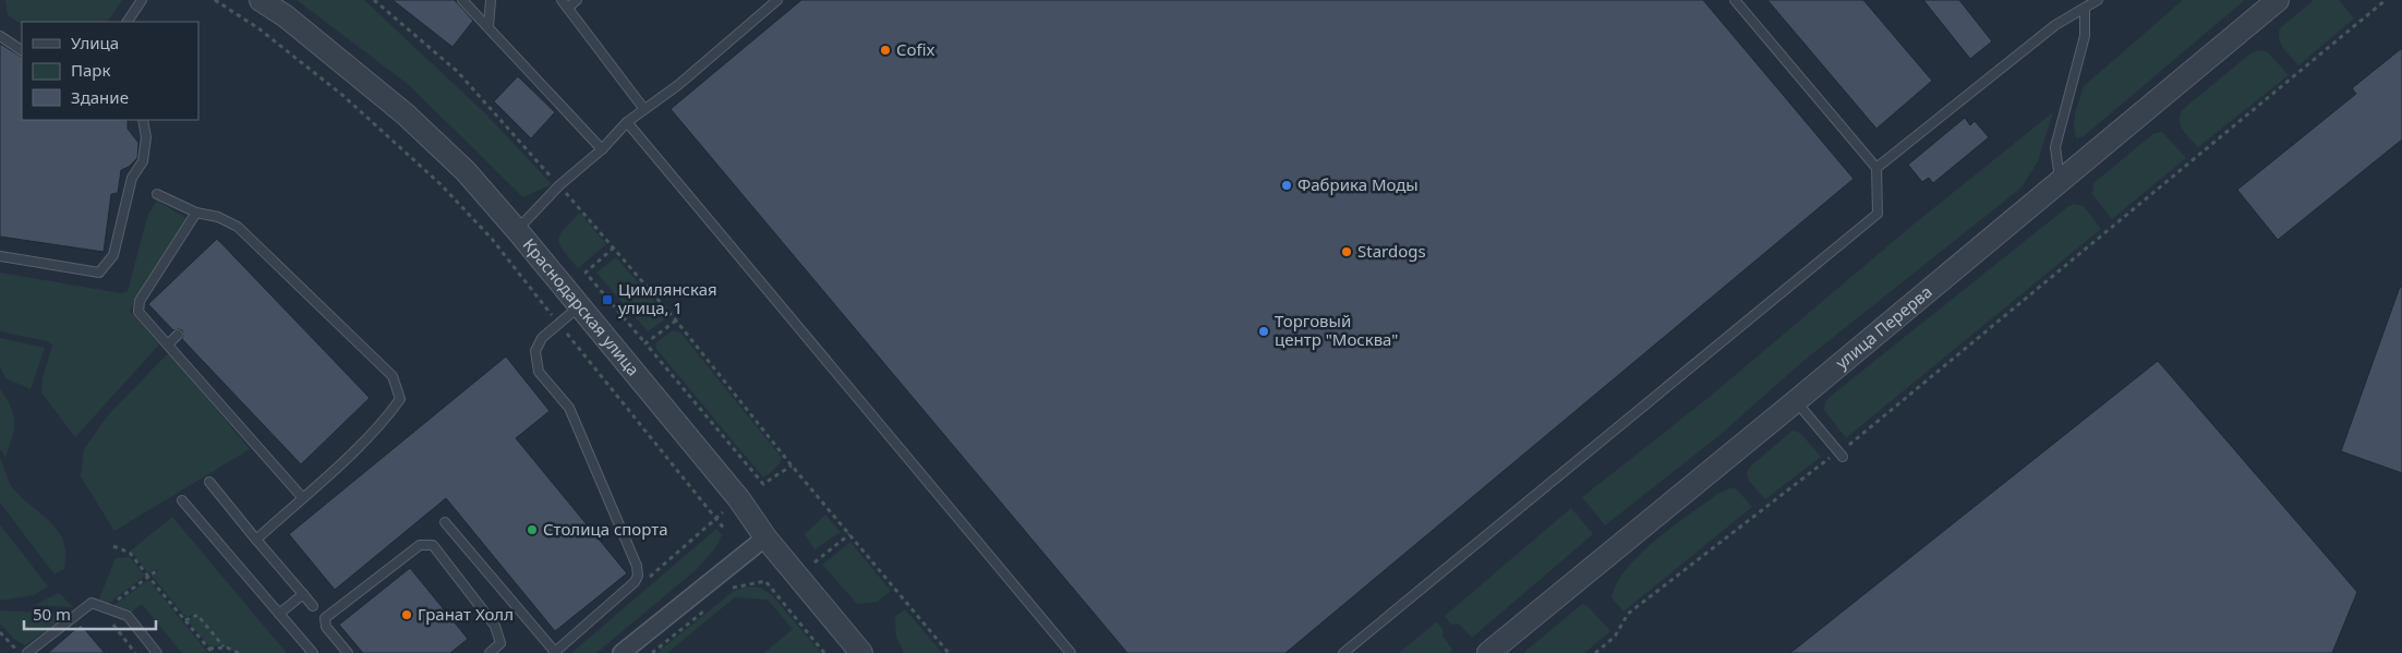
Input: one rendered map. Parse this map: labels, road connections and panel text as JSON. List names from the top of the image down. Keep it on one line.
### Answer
{"streets":{"street":["Краснодарская улица","улица Перерва"]},"places":{"other":["Cofix","Фабрика Моды","Stardogs","Торговый центр \"Москва\"","Столица спорта","Гранат Холл"],"transit":["Цимлянская улица, 1"]},"legend":["Улица","Парк","Здание"],"scale_bar":"50 m"}
